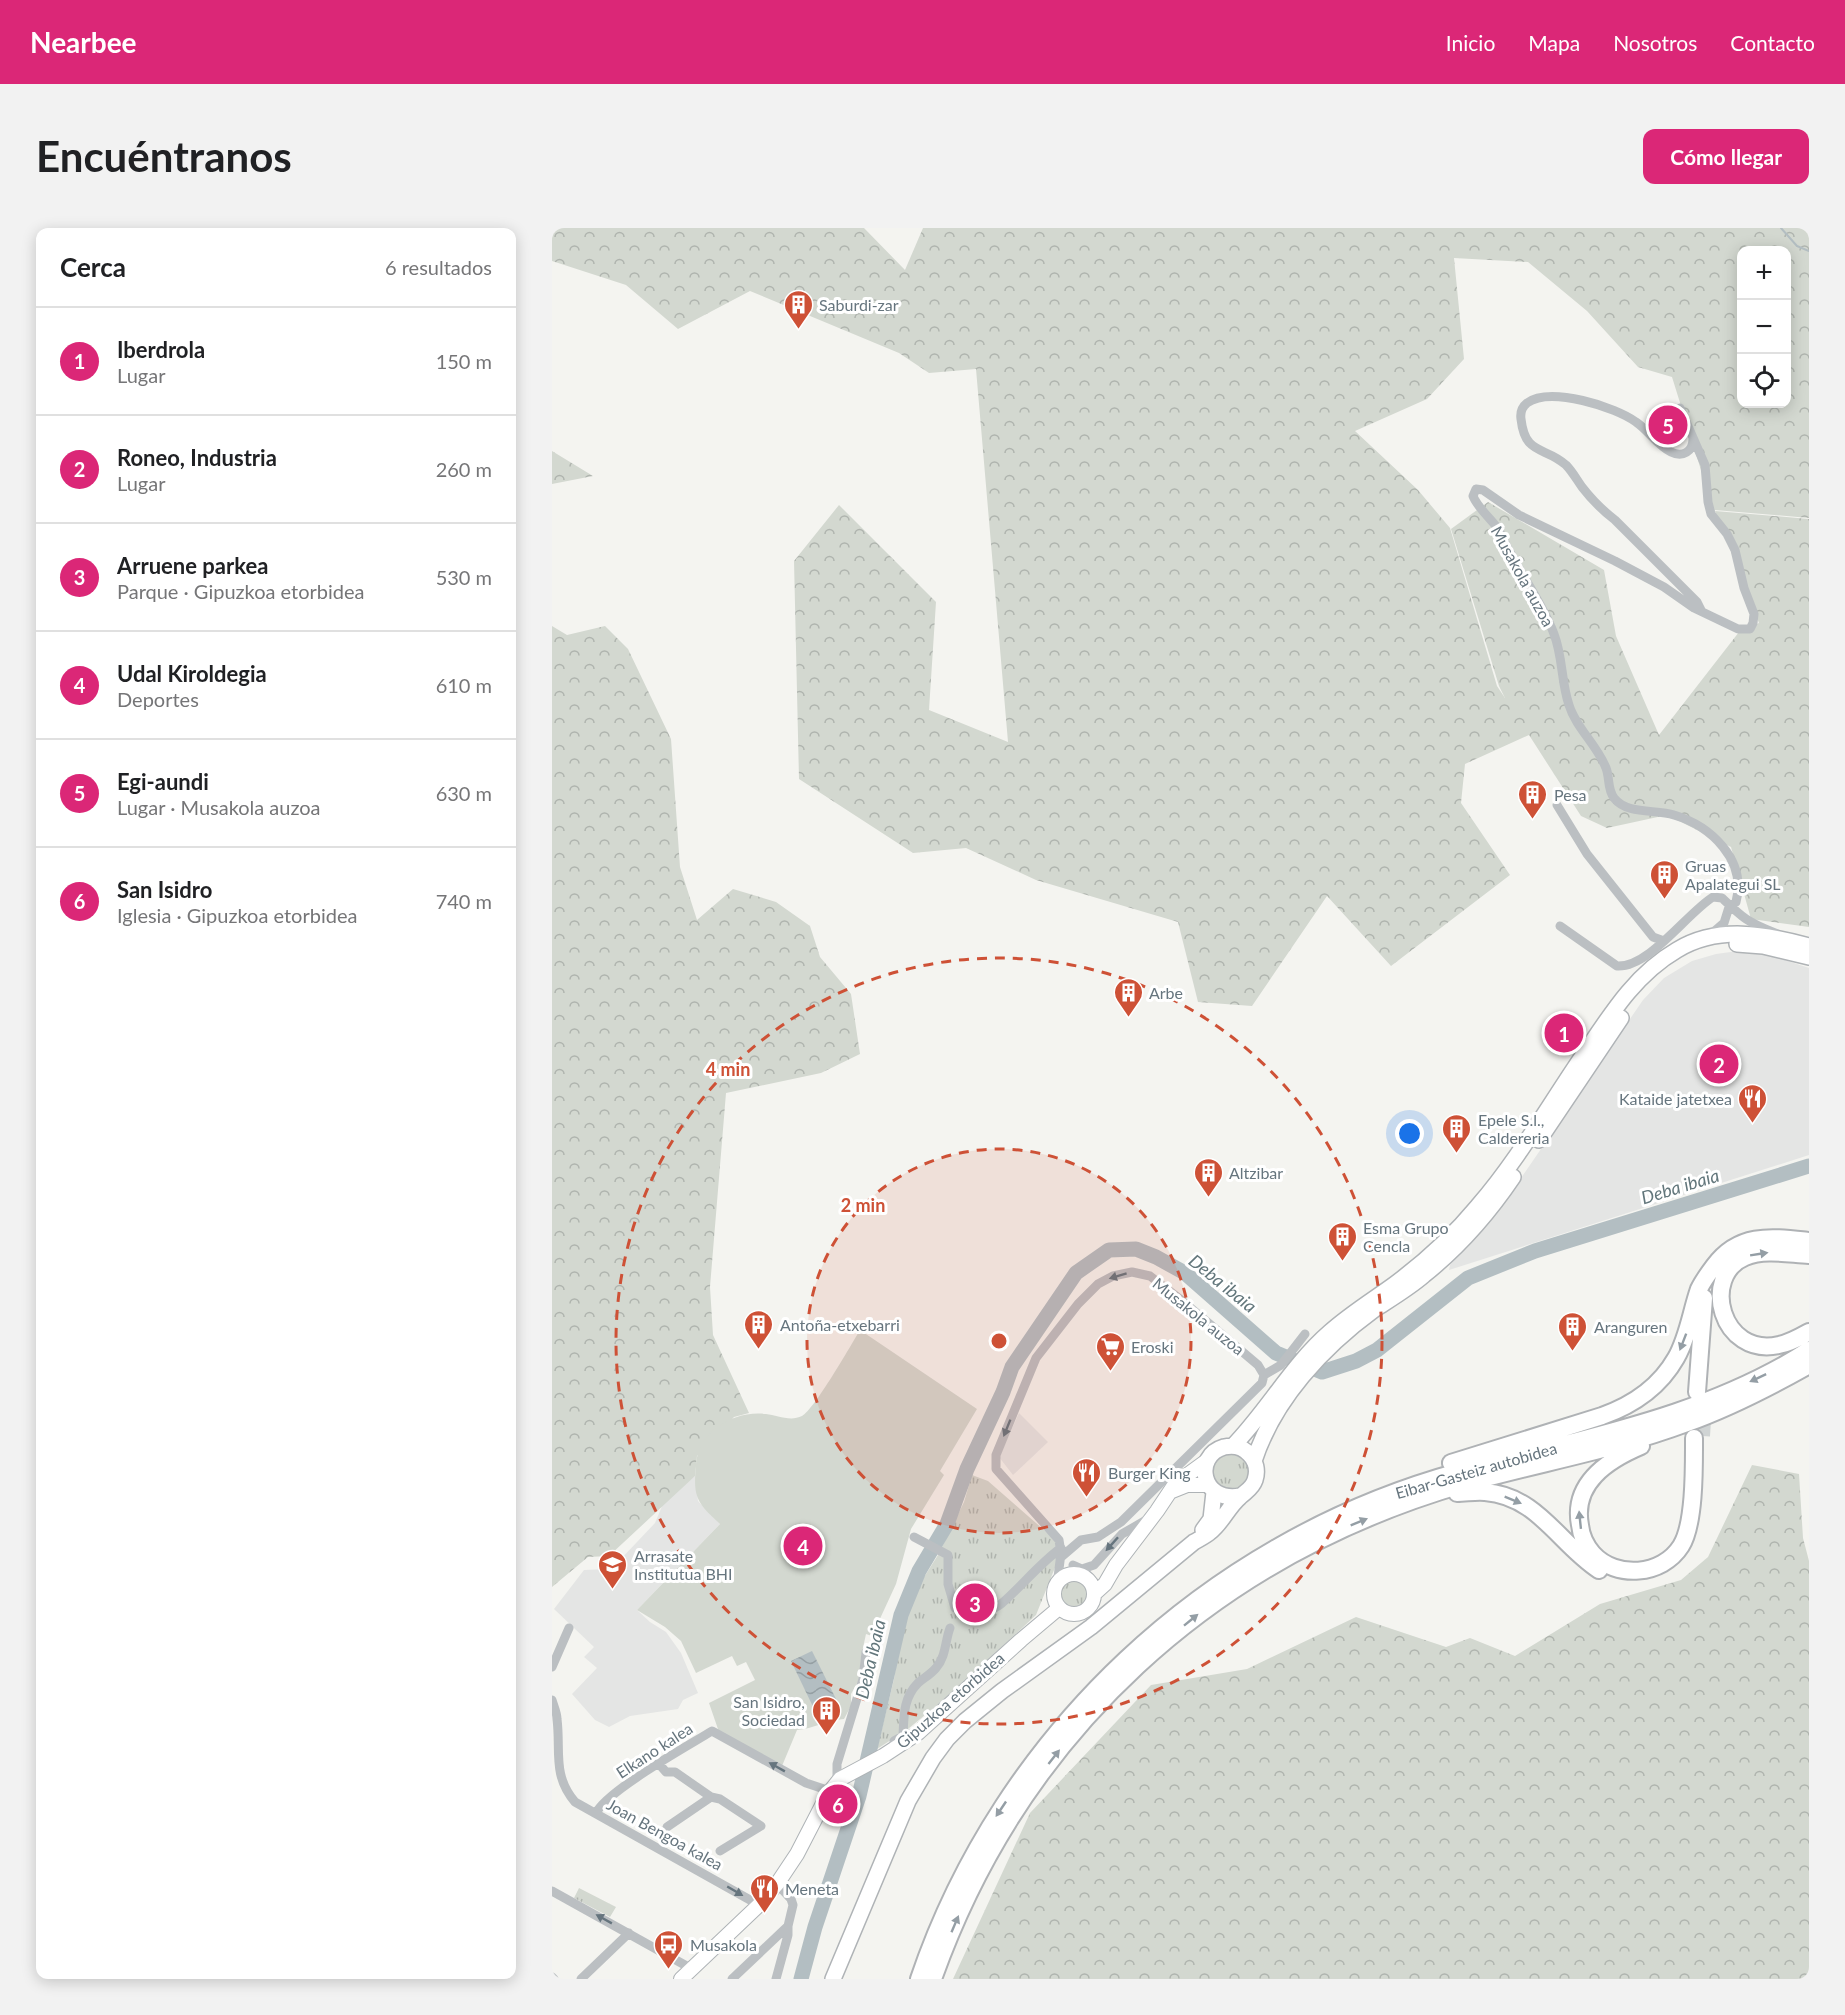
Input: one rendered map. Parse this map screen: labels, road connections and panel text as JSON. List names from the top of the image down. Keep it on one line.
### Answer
{"streets":{"highway":["Eibar-Gasteiz autobidea"],"street":["Musakola auzoa","Gipuzkoa etorbidea","Elkano kalea","Joan Bengoa kalea"]},"crossings":[["Gipuzkoa etorbidea","Elkano kalea"],["Gipuzkoa etorbidea","Joan Bengoa kalea"],["Elkano kalea","Joan Bengoa kalea"]],"one_way":["Elkano kalea"],"water":["Deba ibaia"],"places":{"building":["Saburdi-zar","Pesa","Gruas Apalategui SL","Arbe","Epele S.l., Caldereria","Altzibar","Esma Grupo Cencla","Antoña-etxebarri","Aranguren","San Isidro, Sociedad"],"restaurant":["Kataide jatetxea","Burger King","Meneta"],"supermarket":["Eroski"],"school or university":["Arrasate Institutua BHI"],"bus stop":["Musakola"]},"page":{"header":"Nearbee","nav":["Inicio","Mapa","Nosotros","Contacto"],"buttons":"Cómo llegar","title":"Encuéntranos","heading":["Cerca","6 resultados"],"map_buttons":["+","−"],"list":[{"mark":"1","name":"Iberdrola","note":"Lugar","value":"150 m"},{"mark":"2","name":"Roneo, Industria","note":"Lugar","value":"260 m"},{"mark":"3","name":"Arruene parkea","note":"Parque · Gipuzkoa etorbidea","value":"530 m"},{"mark":"4","name":"Udal Kiroldegia","note":"Deportes","value":"610 m"},{"mark":"5","name":"Egi-aundi","note":"Lugar · Musakola auzoa","value":"630 m"},{"mark":"6","name":"San Isidro","note":"Iglesia · Gipuzkoa etorbidea","value":"740 m"}],"pins":["5","1","2","4","3","6"]},"rings":["4 min","2 min"]}
